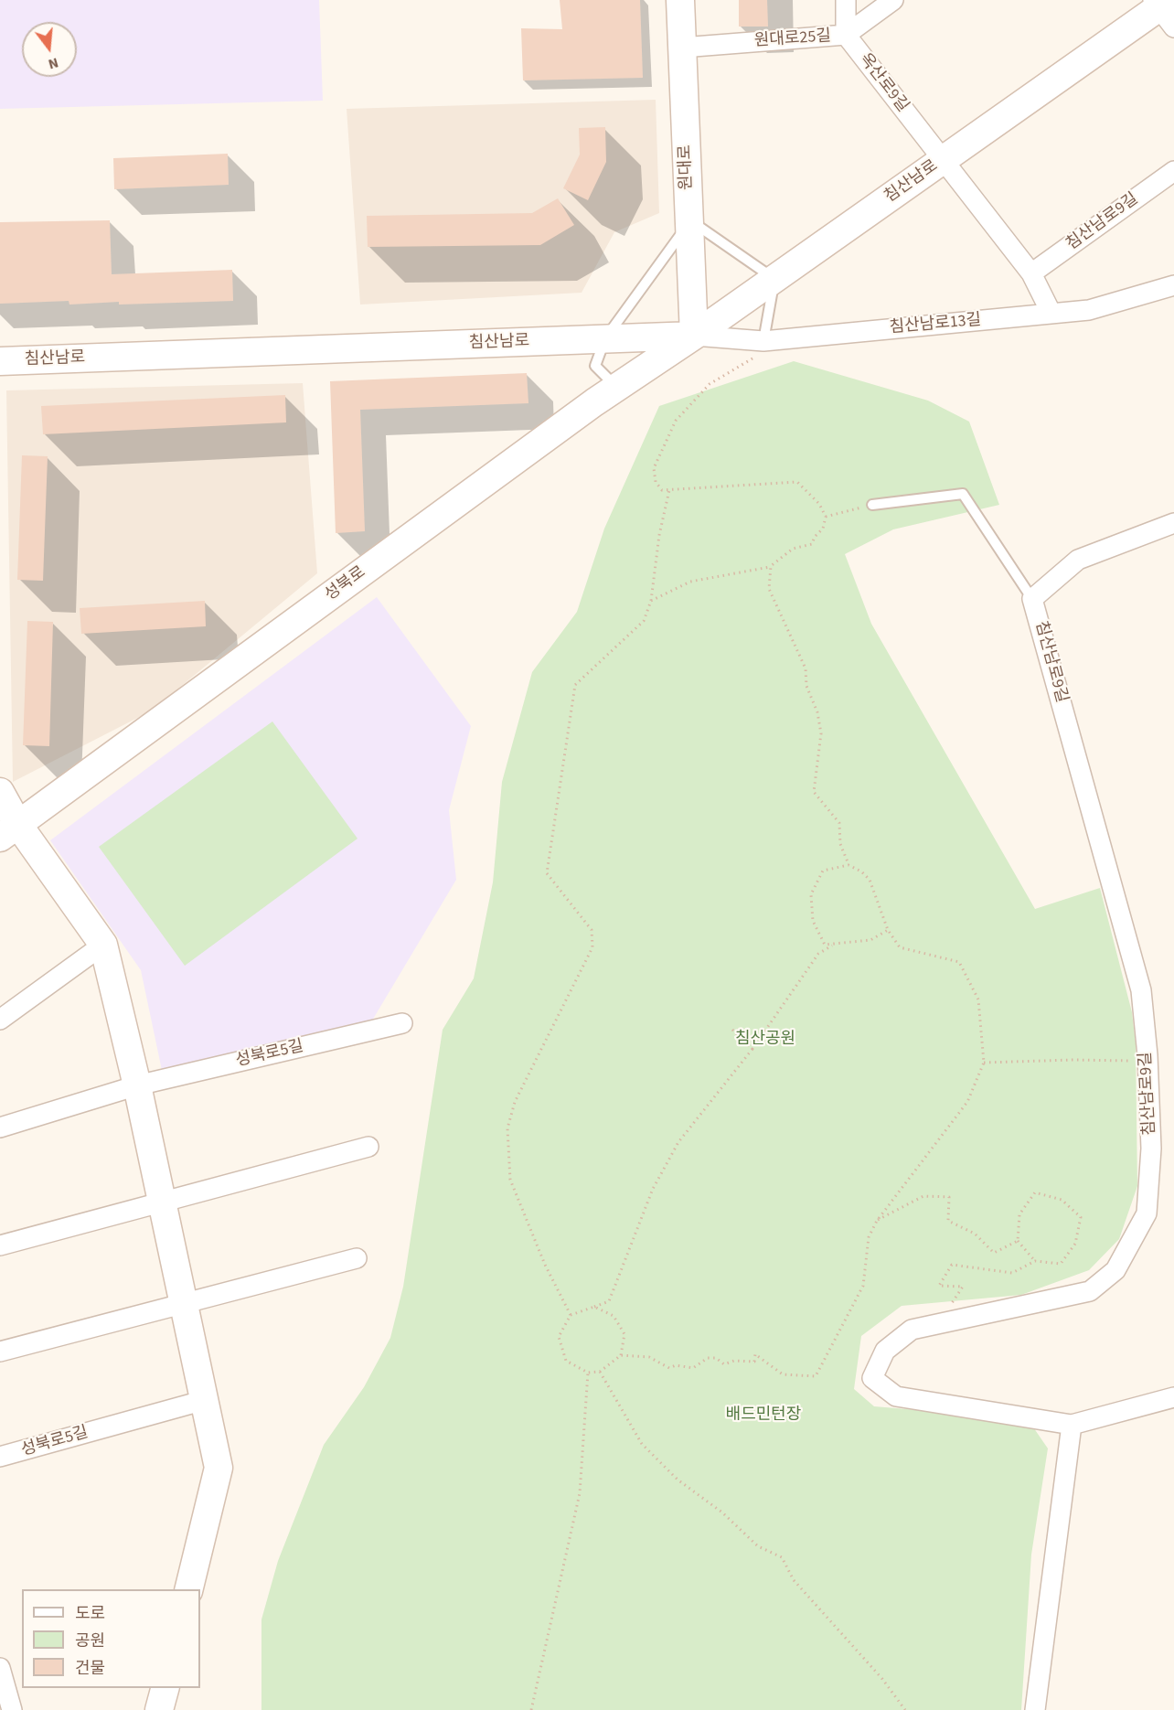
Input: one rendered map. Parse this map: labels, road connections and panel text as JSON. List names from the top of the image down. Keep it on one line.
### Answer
{"streets":{"main road":["원대로","침산남로","성북로"],"street":["원대로25길","옥산로9길","침산남로9길","침산남로13길","성북로5길"]},"crossings":[["원대로25길","옥산로9길"],["원대로25길","원대로"],["옥산로9길","침산남로"],["원대로","침산남로"],["원대로","침산남로13길"],["원대로","성북로"],["침산남로","침산남로9길"],["침산남로","침산남로13길"],["침산남로","성북로"],["침산남로13길","성북로"]],"parks":["침산공원","배드민턴장"],"legend":["도로","공원","건물"],"north":"bottom"}
